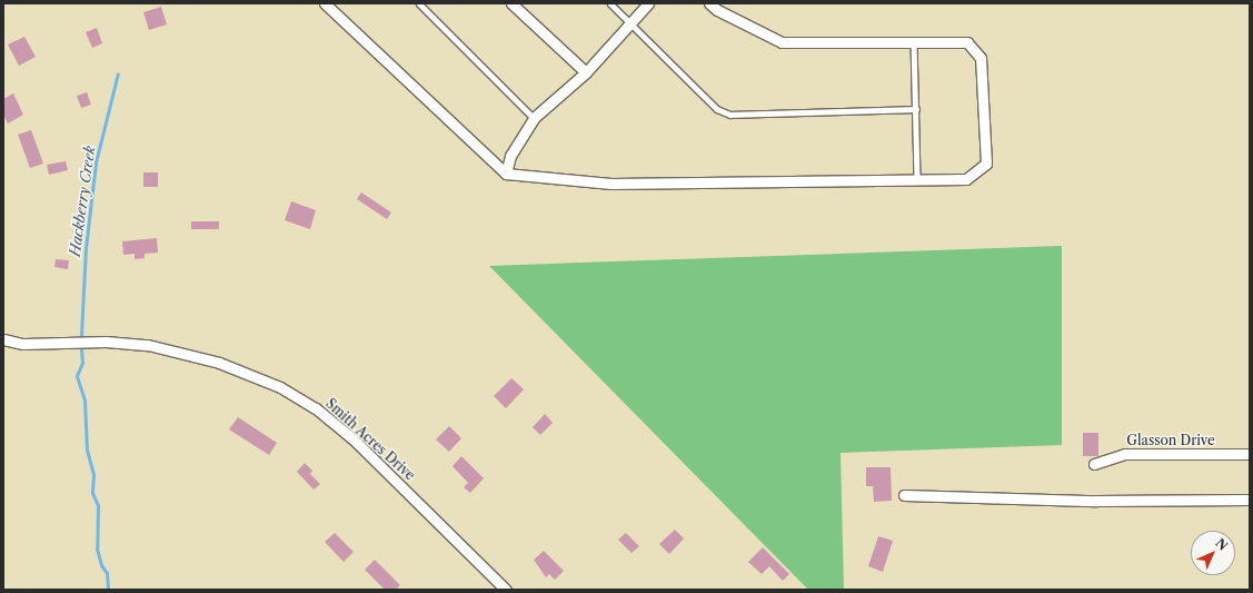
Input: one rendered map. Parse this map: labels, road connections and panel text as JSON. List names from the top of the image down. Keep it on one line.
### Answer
{"streets":{"street":["Smith Acres Drive","Glasson Drive"]},"water":["Hackberry Creek"],"north":"top right"}
